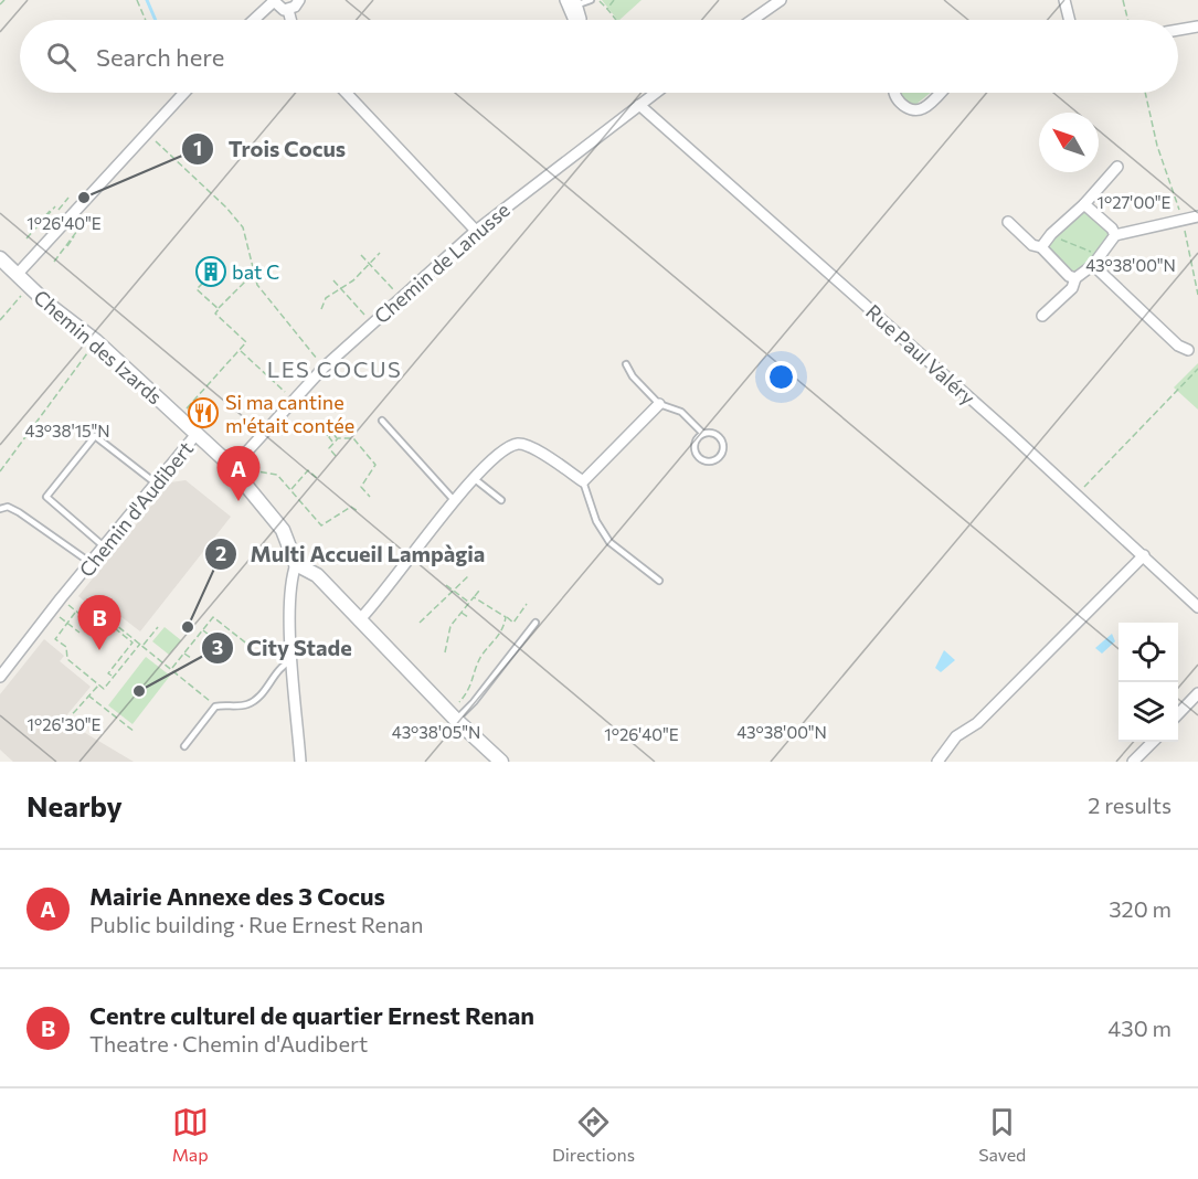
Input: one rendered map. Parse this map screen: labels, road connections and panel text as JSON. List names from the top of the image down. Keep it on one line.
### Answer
{"streets":{"street":["Chemin de Lanusse","Chemin des Izards","Rue Paul Valéry","Chemin d'Audibert"]},"crossings":[["Chemin de Lanusse","Chemin des Izards"],["Chemin de Lanusse","Rue Paul Valéry"],["Chemin des Izards","Chemin d'Audibert"]],"districts":["LES COCUS"],"places":{"other":["Trois Cocus","Multi Accueil Lampàgia","City Stade"],"building":["bat C"],"restaurant":["Si ma cantine m'était contée"]},"north":"top left","page":{"search":"Search here","pins":["A","B"],"heading":["Nearby","2 results"],"list":[{"mark":"A","name":"Mairie Annexe des 3 Cocus","note":"Public building · Rue Ernest Renan","value":"320 m"},{"mark":"B","name":"Centre culturel de quartier Ernest Renan","note":"Theatre · Chemin d'Audibert","value":"430 m"}],"nav":["Map","Directions","Saved"]},"coordinates":["1°27'00\"E","1°26'40\"E","43°38'00\"N","43°38'15\"N","1°26'30\"E","43°38'05\"N"]}
